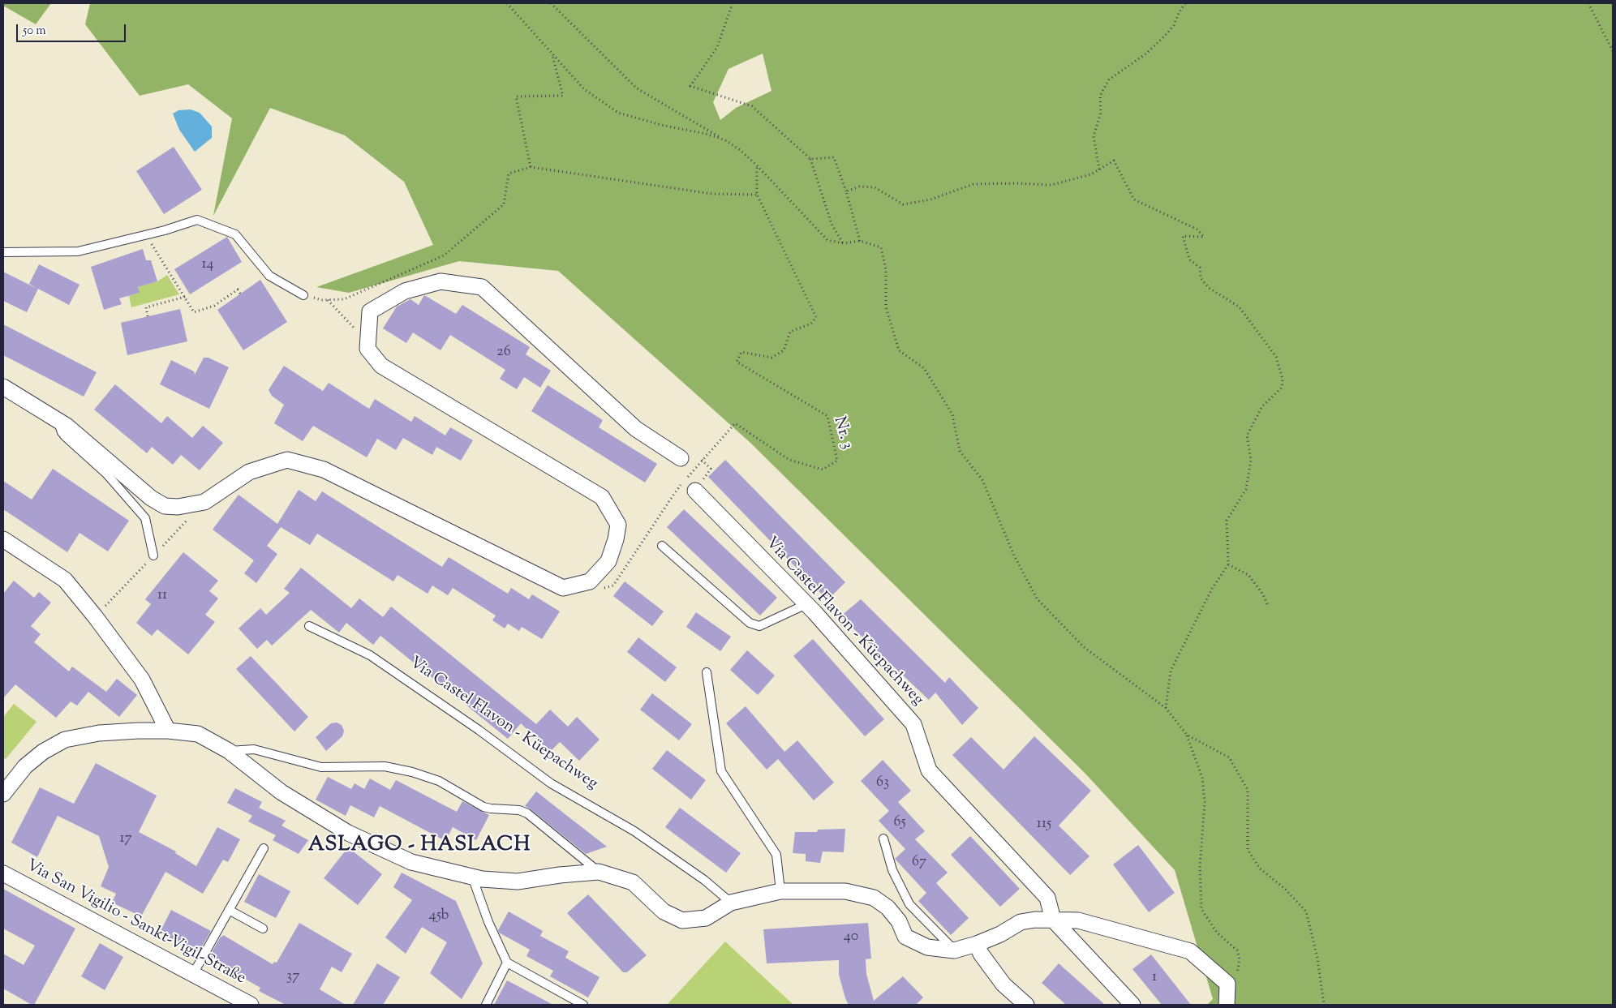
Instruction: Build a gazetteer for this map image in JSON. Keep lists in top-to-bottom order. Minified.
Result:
{"streets":{"street":["Via Castel Flavon - Küepachweg","Via San Vigilio - Sankt-Vigil-Straße"],"path":["Nr. 3"]},"districts":["ASLAGO - HASLACH"],"house_numbers":["14","26","11","63","65","115","17","67","45b","40","37","1"],"scale_bar":"50 m"}
